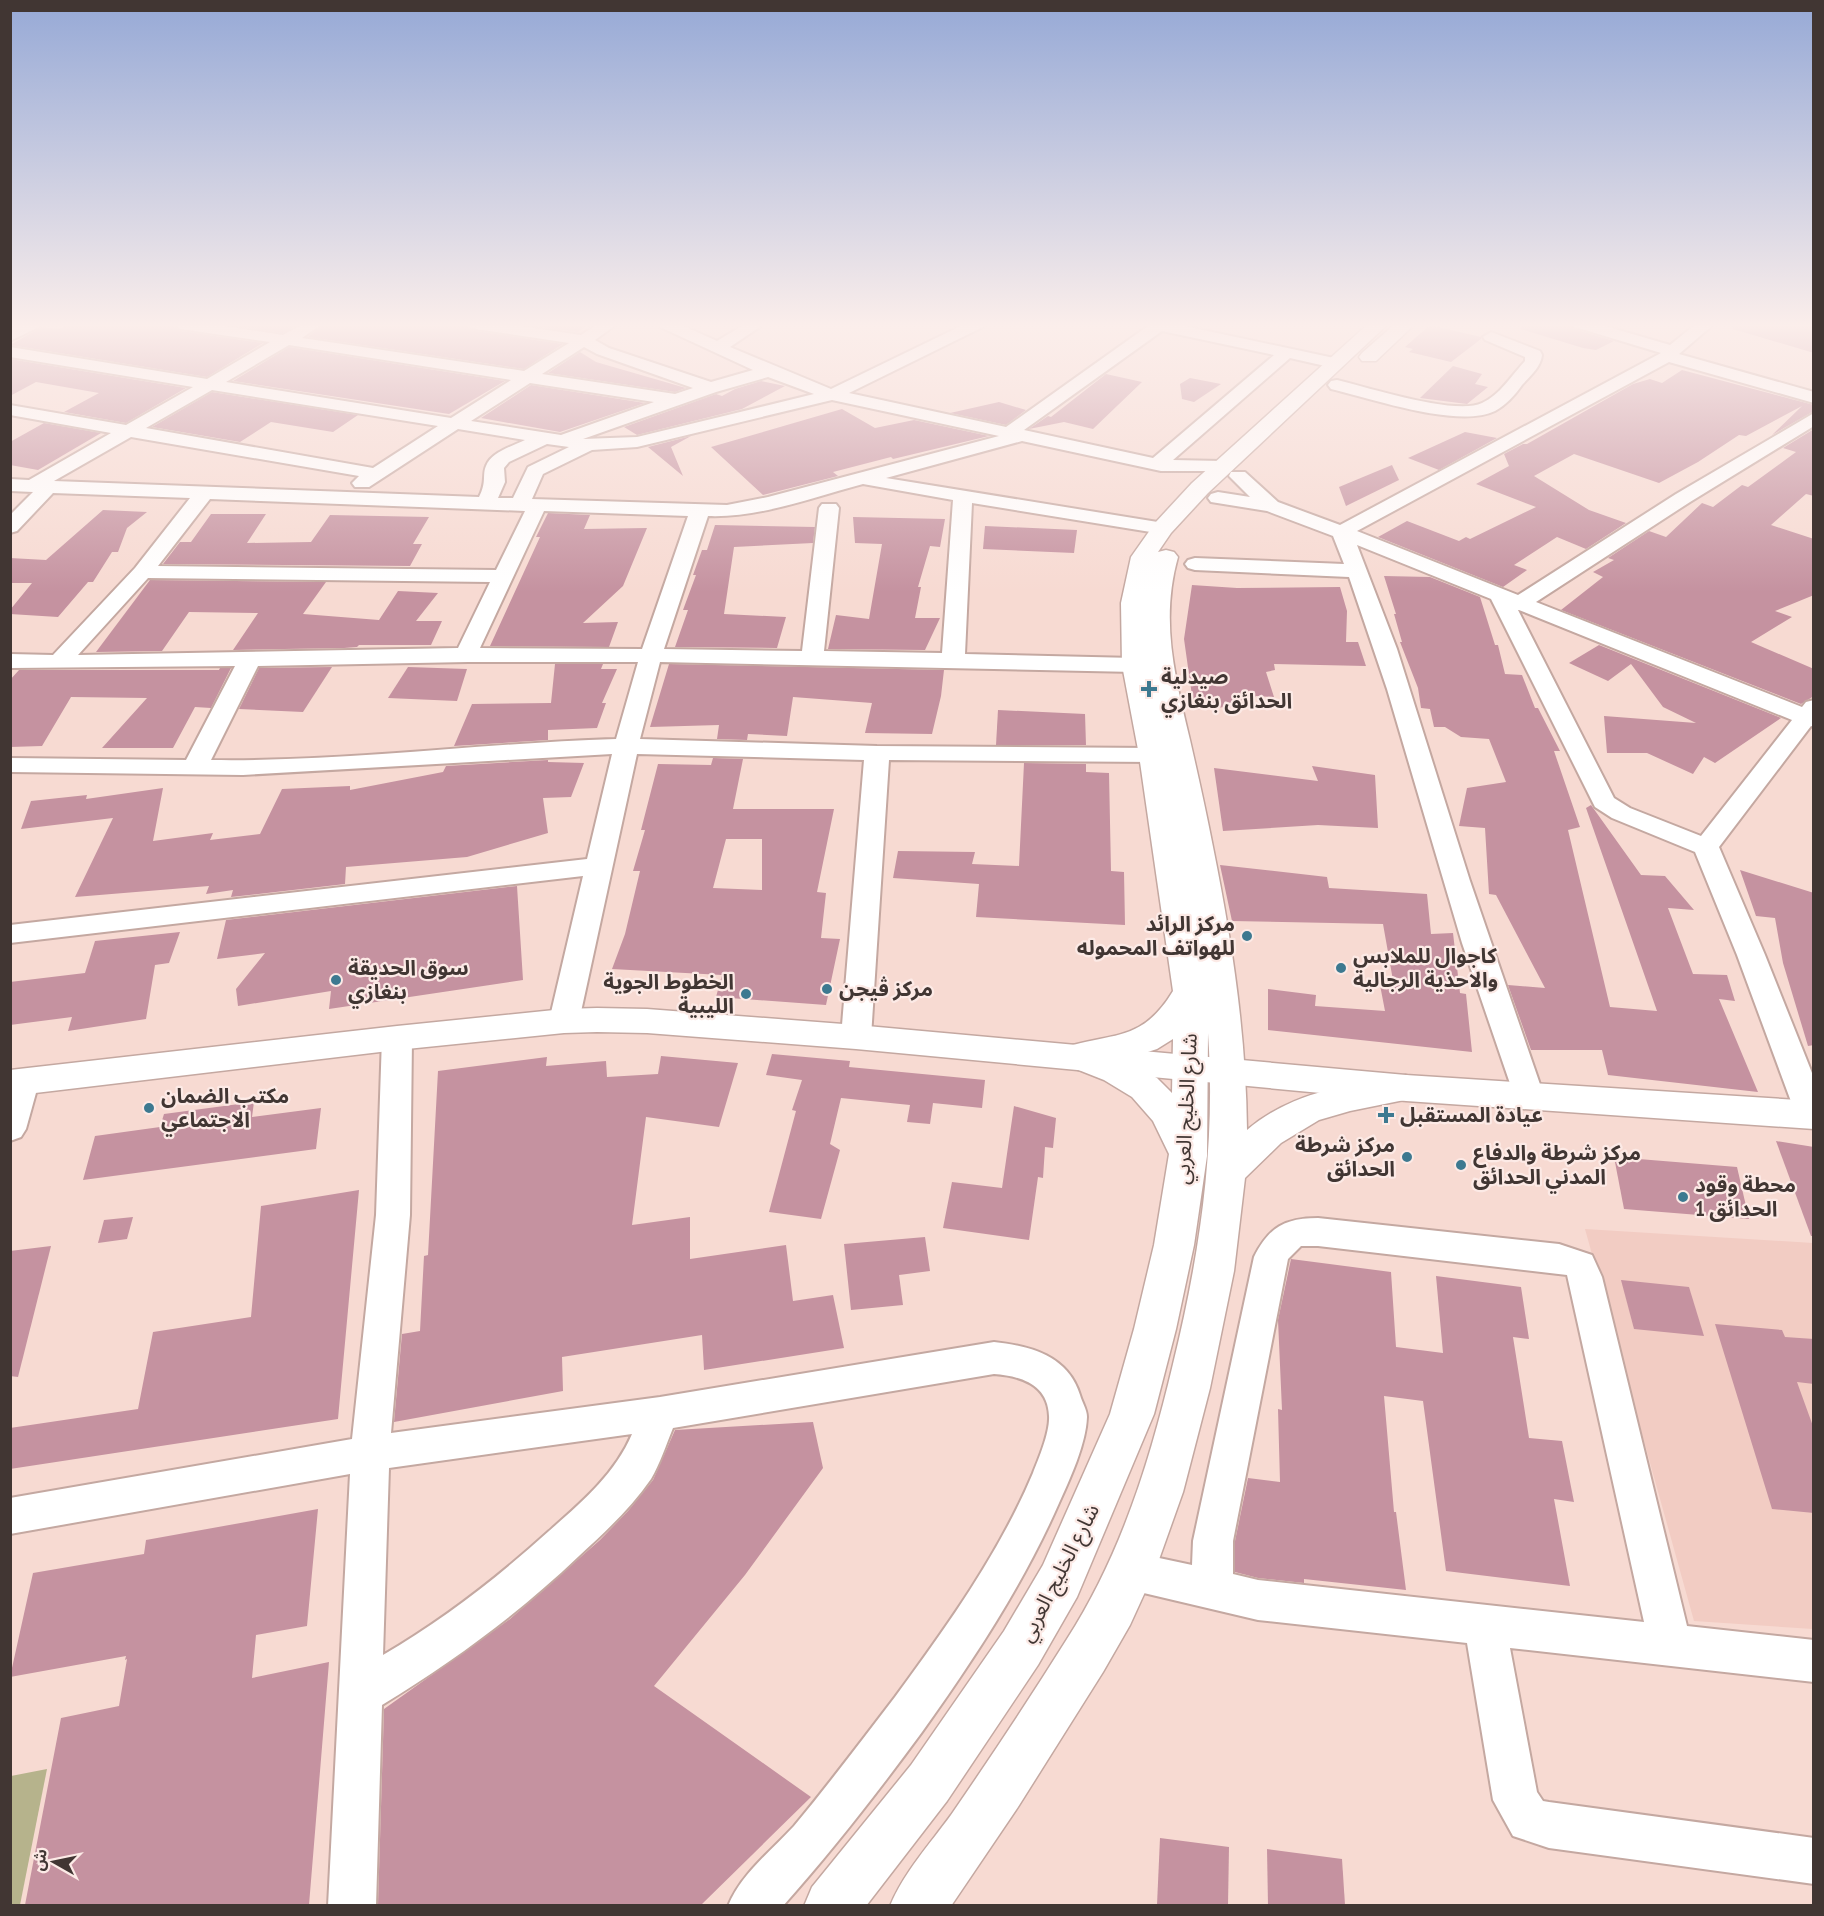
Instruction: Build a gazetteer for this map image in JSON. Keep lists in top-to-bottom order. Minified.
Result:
{"streets":{"main road":["شارع الخليج العربي"]},"places":{"health":["صيدلية الحدائق بنغازي","عيادة المستقبل"],"other":["مركز الرائد للهواتف المحموله","كاجوال للملابس والاحذية الرجالية","سوق الحديقة بنغازي","مركز ڤيجن","الخطوط الجوية الليبية","مكتب الضمان الاجتماعي","مركز شرطة الحدائق","مركز شرطة والدفاع المدني الحدائق","محطة وقود الحدائق 1"]},"north":"left"}
